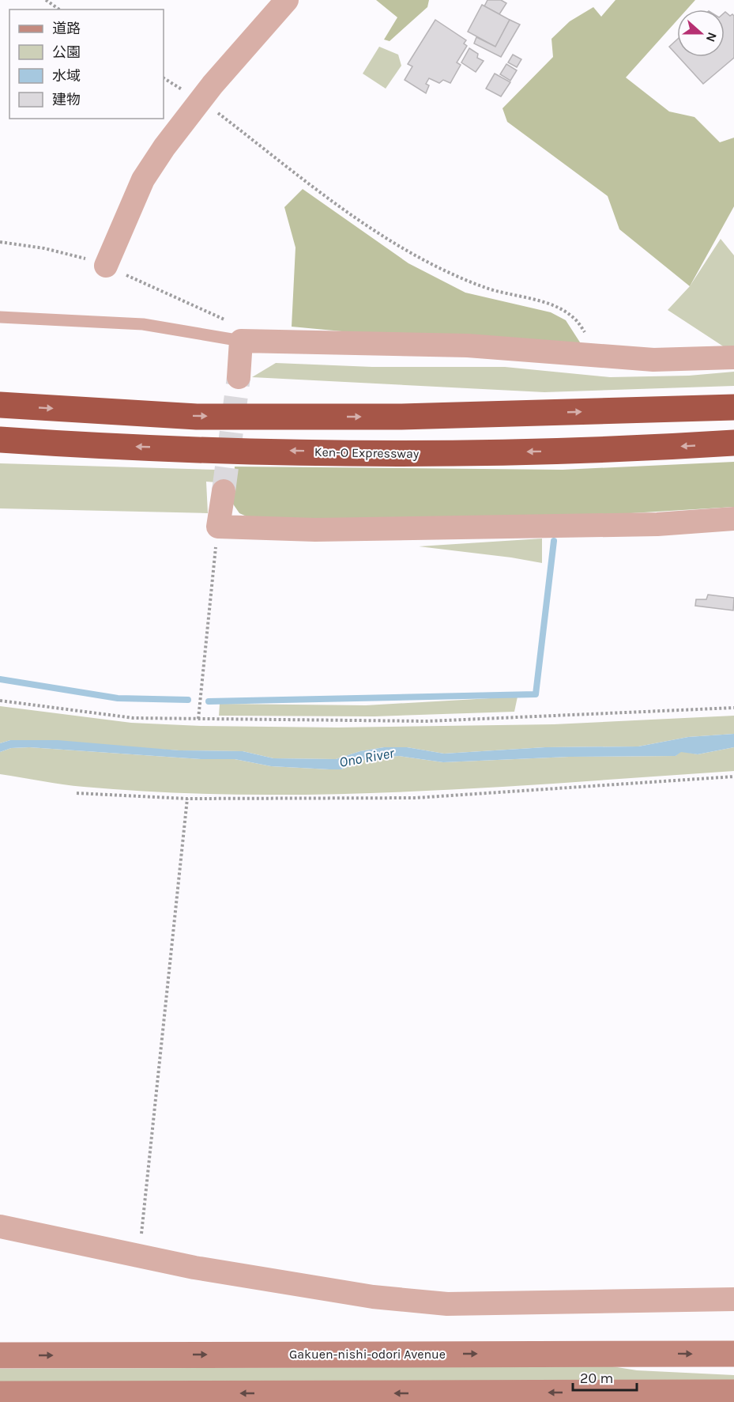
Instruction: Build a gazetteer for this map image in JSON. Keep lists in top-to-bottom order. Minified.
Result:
{"streets":{"highway":["Ken-O Expressway"],"main road":["Gakuen-nishi-odori Avenue"]},"water":["Ono River"],"legend":["道路","公園","水域","建物"],"scale_bar":"20 m","north":"right"}
